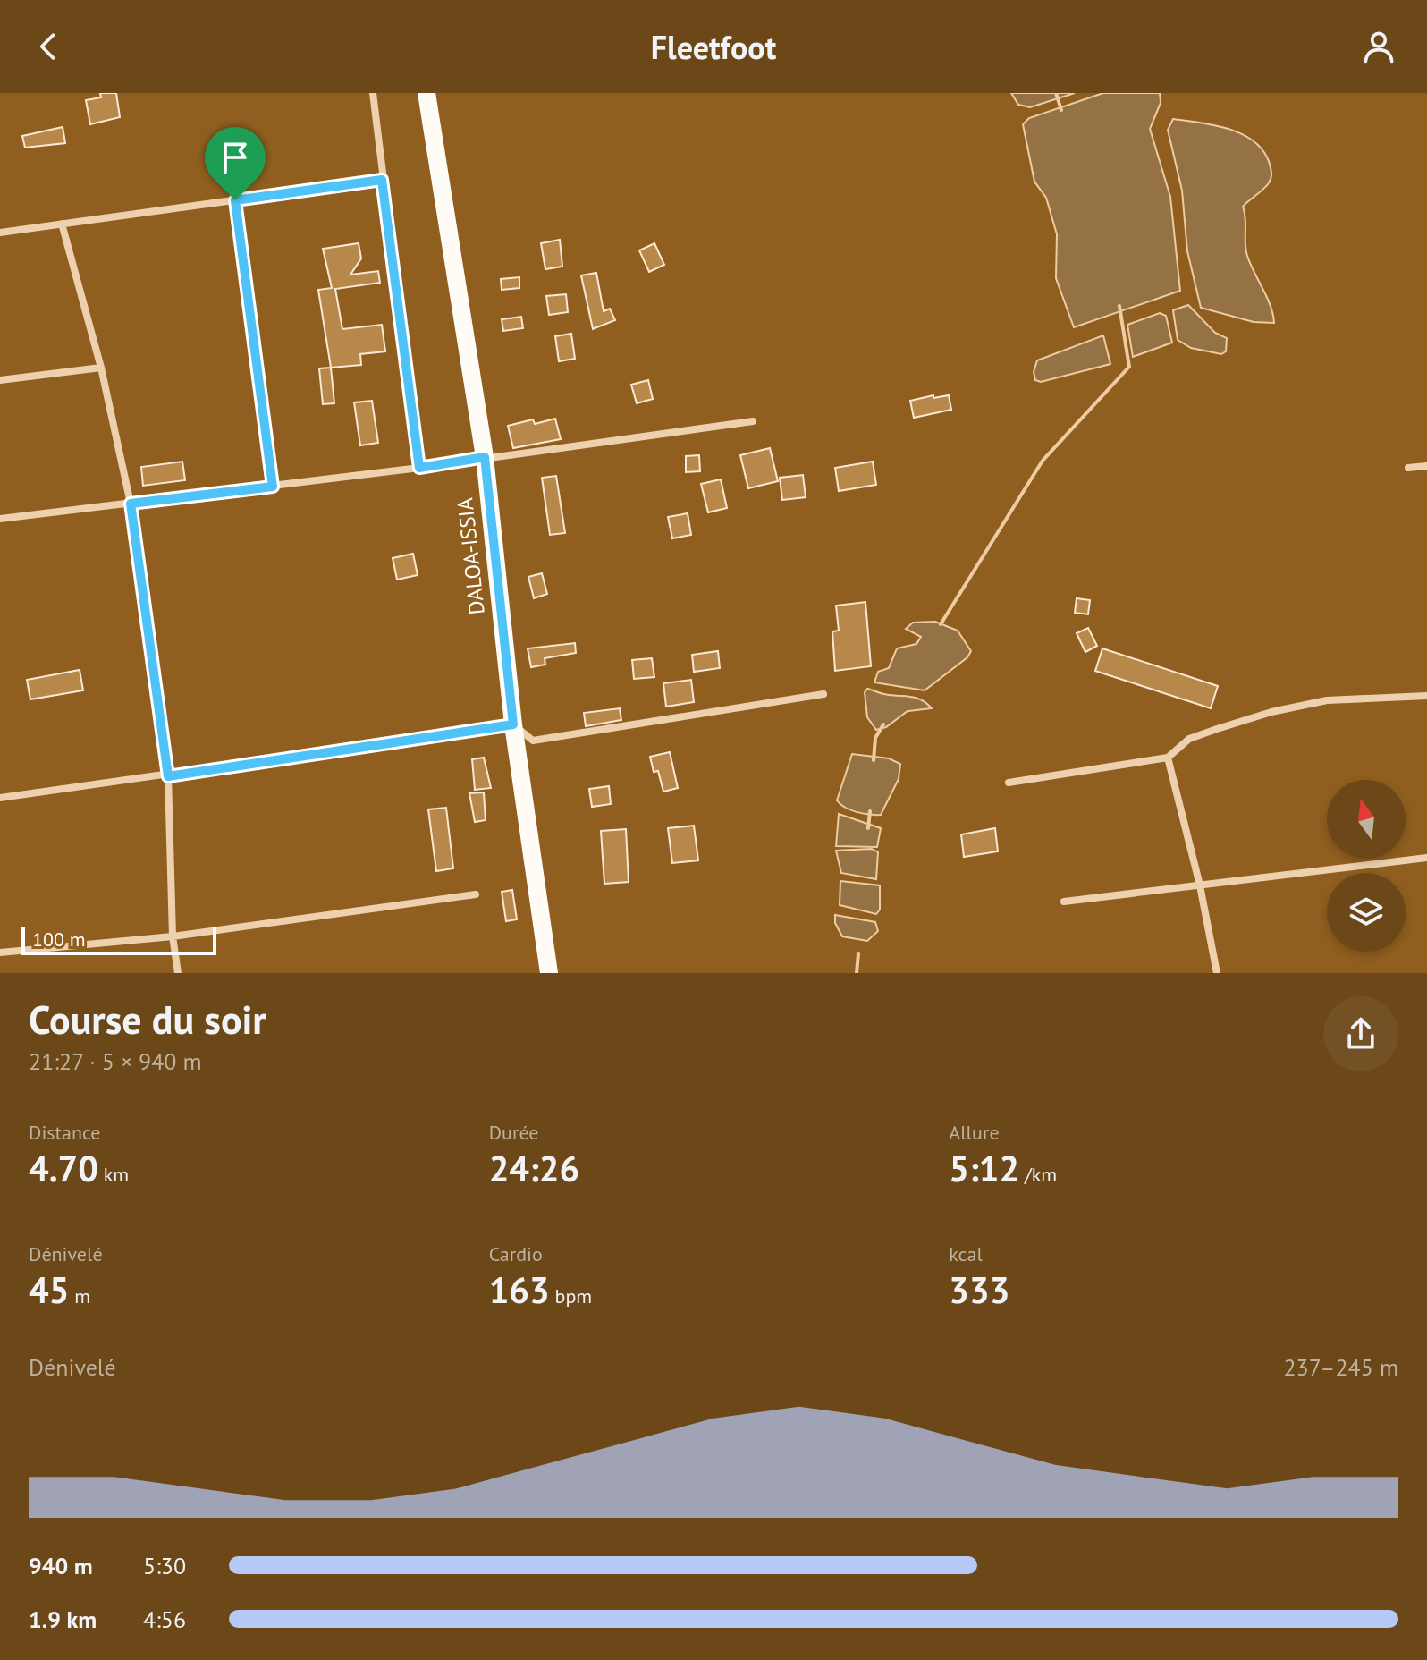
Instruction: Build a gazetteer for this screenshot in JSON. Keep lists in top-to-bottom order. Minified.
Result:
{"streets":{"main road":["DALOA-ISSIA"]},"scale_bar":"100 m","north":"top","page":{"header":"Fleetfoot","scale":"100 m","heading":["Course du soir","21:27 · 5 × 940 m"],"stats":[["Distance","4.70 km"],["Durée","24:26"],["Allure","5:12 /km"],["Dénivelé","45 m"],["Cardio","163 bpm"],["kcal","333"]],"chart":["Dénivelé","237–245 m"],"list":[{"name":"940 m","note":"5:30"},{"name":"1.9 km","note":"4:56"}]}}
